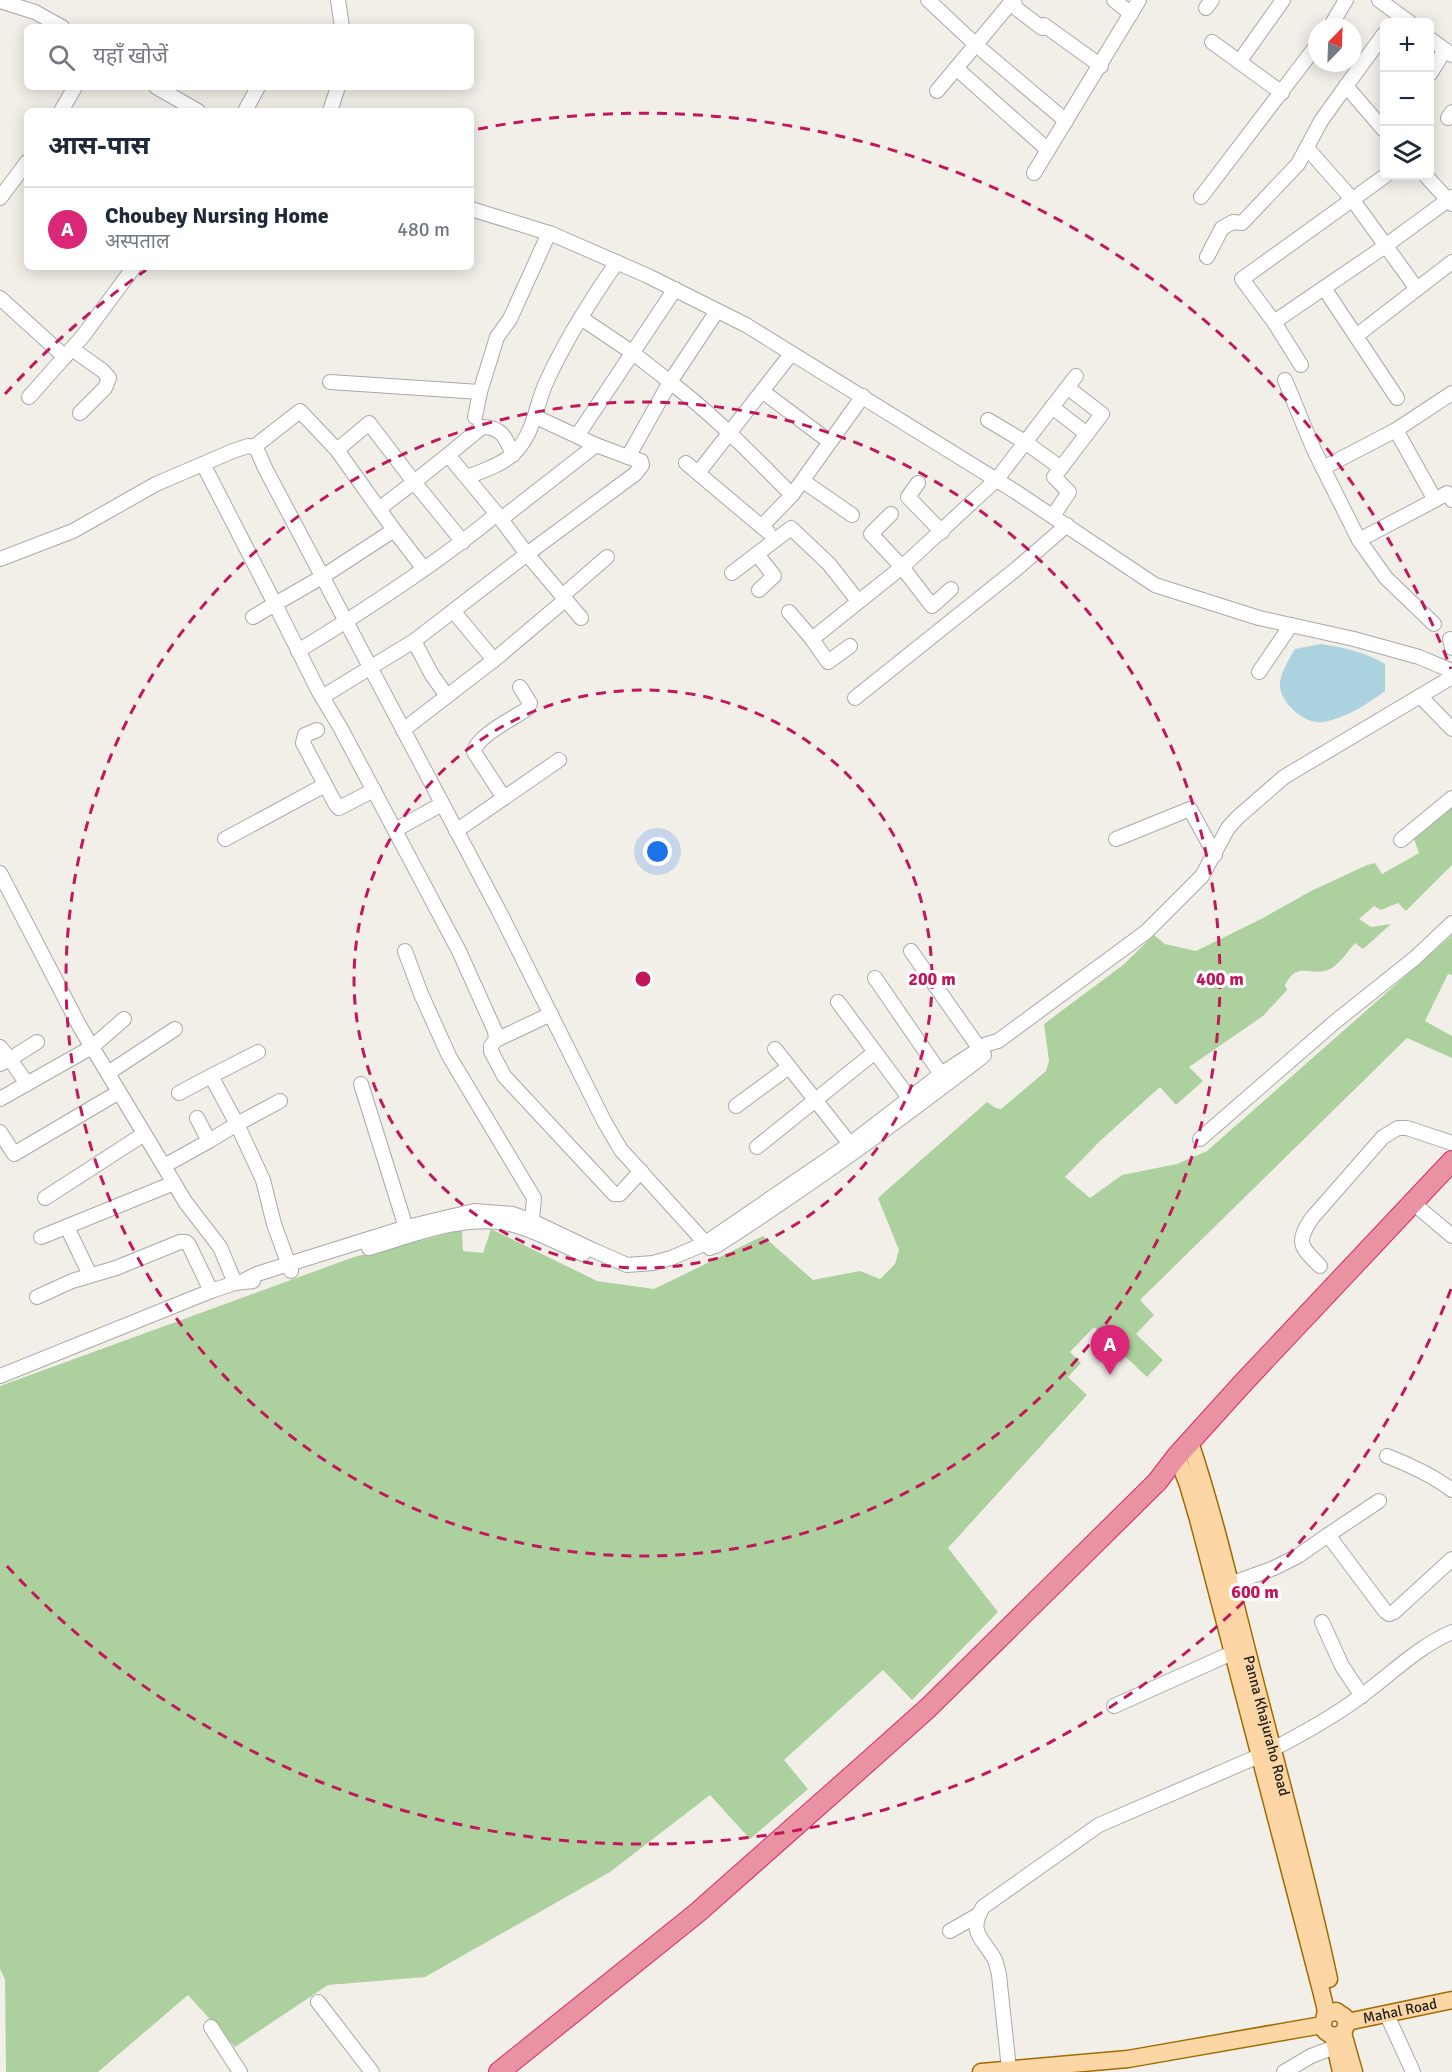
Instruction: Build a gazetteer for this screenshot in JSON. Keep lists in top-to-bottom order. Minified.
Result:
{"streets":{"main road":["Panna Khajuraho Road","Mahal Road"]},"crossings":[["Panna Khajuraho Road","Mahal Road"]],"north":"top right","page":{"map_buttons":["+","−"],"search":"यहाँ खोजें","heading":"आस-पास","list":[{"mark":"A","name":"Choubey Nursing Home","note":"अस्पताल","value":"480 m"}],"pins":"A"},"rings":["200 m","400 m","600 m"]}
